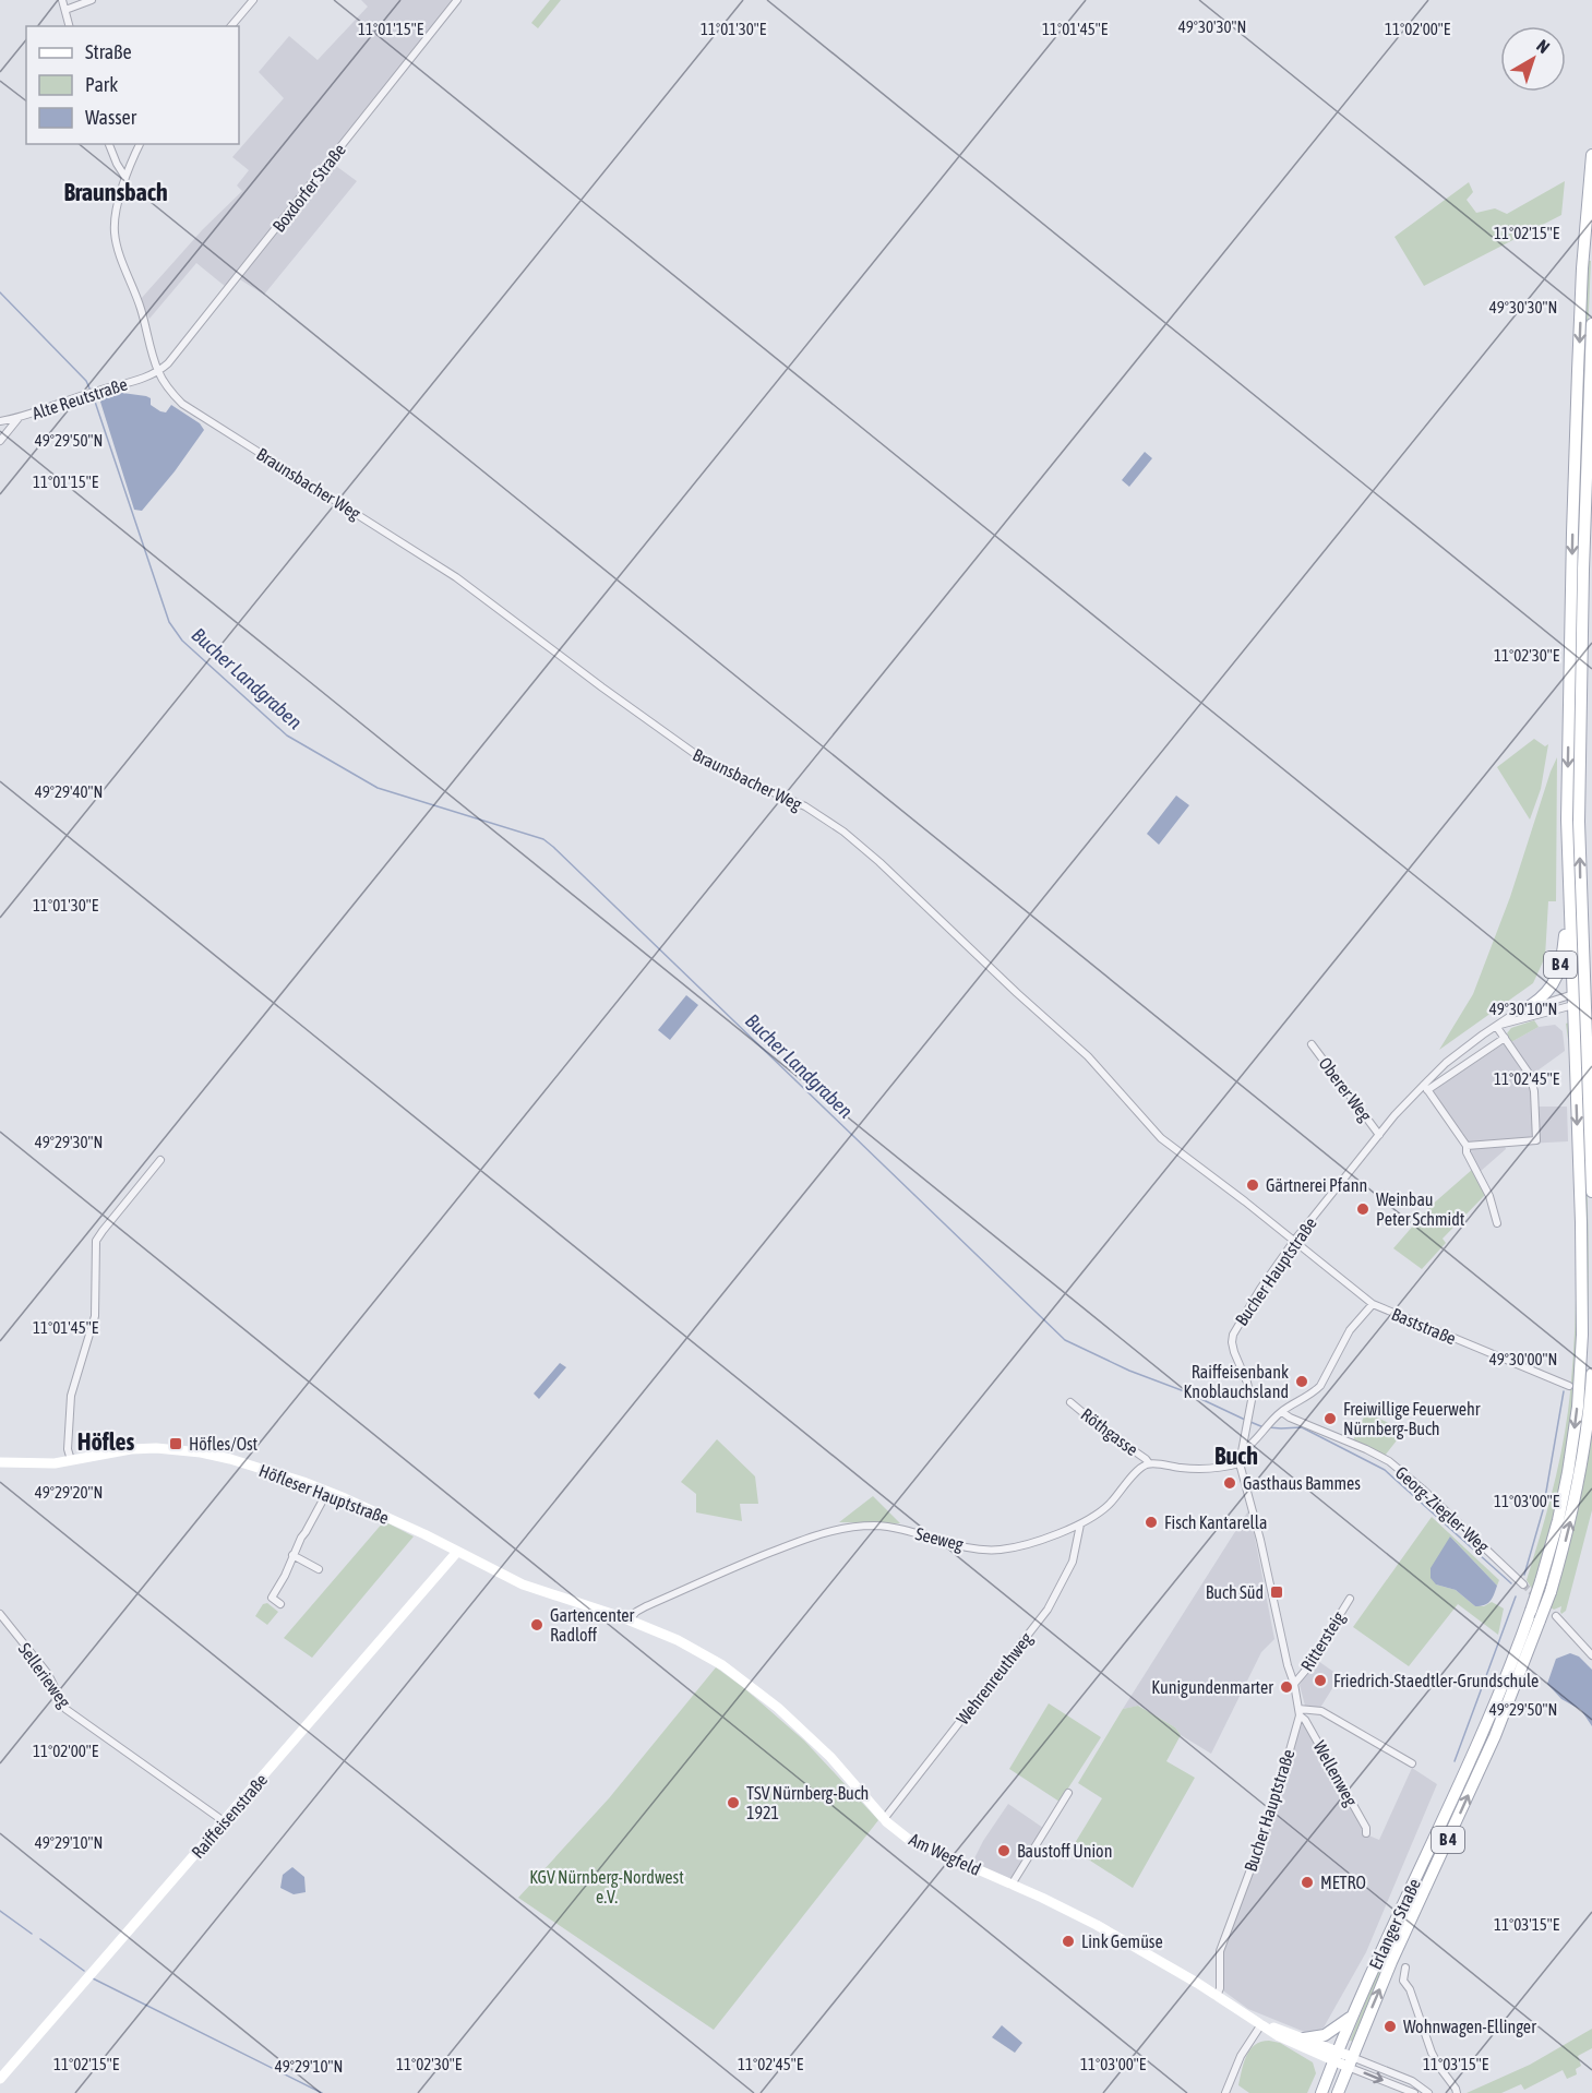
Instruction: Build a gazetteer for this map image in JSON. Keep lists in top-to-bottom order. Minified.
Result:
{"streets":{"main road":["B 4","Erlanger Straße"],"street":["Boxdorfer Straße","Alte Reutstraße","Braunsbacher Weg","Oberer Weg","Bucher Hauptstraße","Baststraße","Röthgasse","Höfleser Hauptstraße","Georg-Ziegler-Weg","Seeweg","Rittersteig","Sellerieweg","Wehrenreuthweg","Wellenweg","Raiffeisenstraße","Am Wegfeld"]},"crossings":[["Boxdorfer Straße","Alte Reutstraße"],["Boxdorfer Straße","Braunsbacher Weg"],["Alte Reutstraße","Braunsbacher Weg"],["Braunsbacher Weg","Bucher Hauptstraße"],["Braunsbacher Weg","Baststraße"],["B 4","Bucher Hauptstraße"],["B 4","Erlanger Straße"],["Oberer Weg","Bucher Hauptstraße"],["Bucher Hauptstraße","Baststraße"],["Bucher Hauptstraße","Rittersteig"],["Bucher Hauptstraße","Wellenweg"],["Bucher Hauptstraße","Am Wegfeld"],["Bucher Hauptstraße","Erlanger Straße"],["Röthgasse","Seeweg"],["Höfleser Hauptstraße","Seeweg"],["Höfleser Hauptstraße","Raiffeisenstraße"],["Höfleser Hauptstraße","Am Wegfeld"],["Seeweg","Wehrenreuthweg"],["Seeweg","Am Wegfeld"],["Sellerieweg","Raiffeisenstraße"],["Wehrenreuthweg","Am Wegfeld"],["Am Wegfeld","Erlanger Straße"]],"districts":["Braunsbach","Höfles","Buch"],"water":["Bucher Landgraben"],"parks":["KGV Nürnberg-Nordwest e.V."],"places":{"other":["Gärtnerei Pfann","Weinbau Peter Schmidt","Raiffeisenbank Knoblauchsland","Freiwillige Feuerwehr Nürnberg-Buch","Gasthaus Bammes","Fisch Kantarella","Gartencenter Radloff","Friedrich-Staedtler-Grundschule","Kunigundenmarter","TSV Nürnberg-Buch 1921","Baustoff Union","METRO","Link Gemüse","Wohnwagen-Ellinger"],"transit":["Höfles/Ost","Buch Süd"]},"legend":["Straße","Park","Wasser"],"north":"top right","coordinates":["49°30'30\"N","11°01'15\"E","11°01'30\"E","11°02'00\"E","11°01'45\"E","11°02'15\"E","49°29'50\"N","11°02'30\"E","49°29'40\"N","49°30'10\"N","11°02'45\"E","49°29'30\"N","49°30'00\"N","49°29'20\"N","11°03'00\"E","49°29'10\"N","11°03'15\"E"]}
